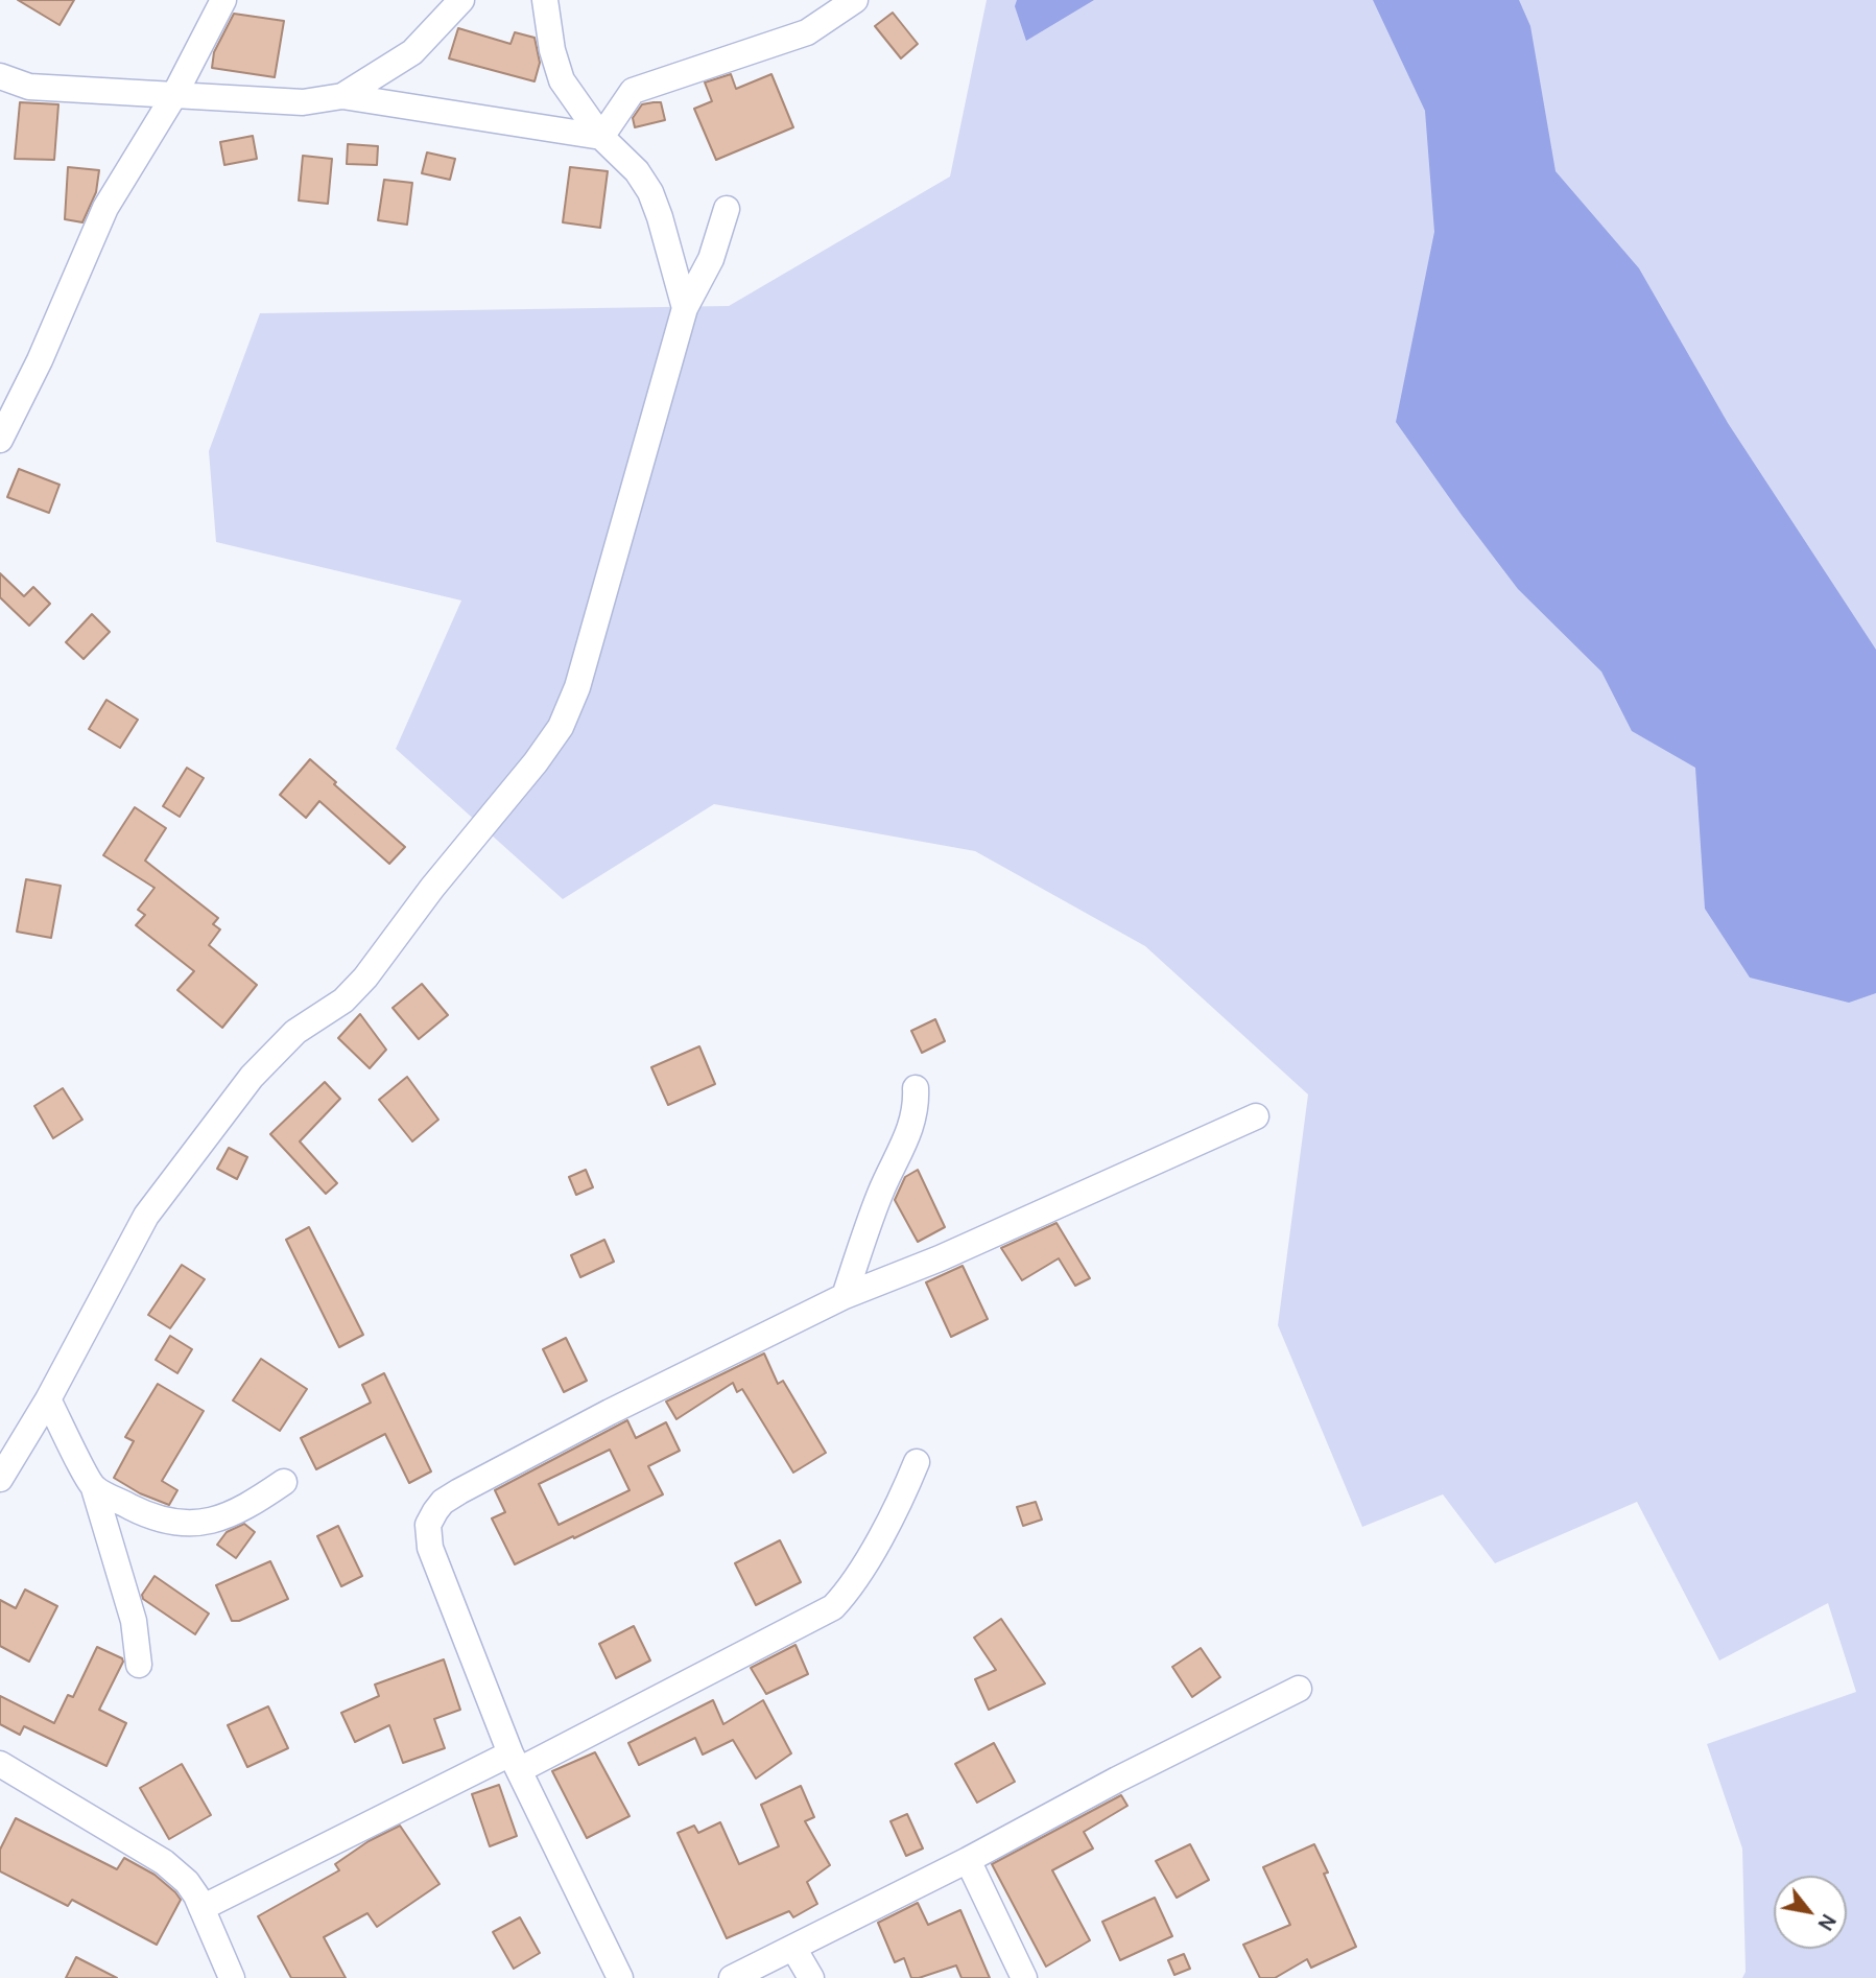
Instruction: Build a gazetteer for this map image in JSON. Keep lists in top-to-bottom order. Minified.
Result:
{"north":"bottom right"}
